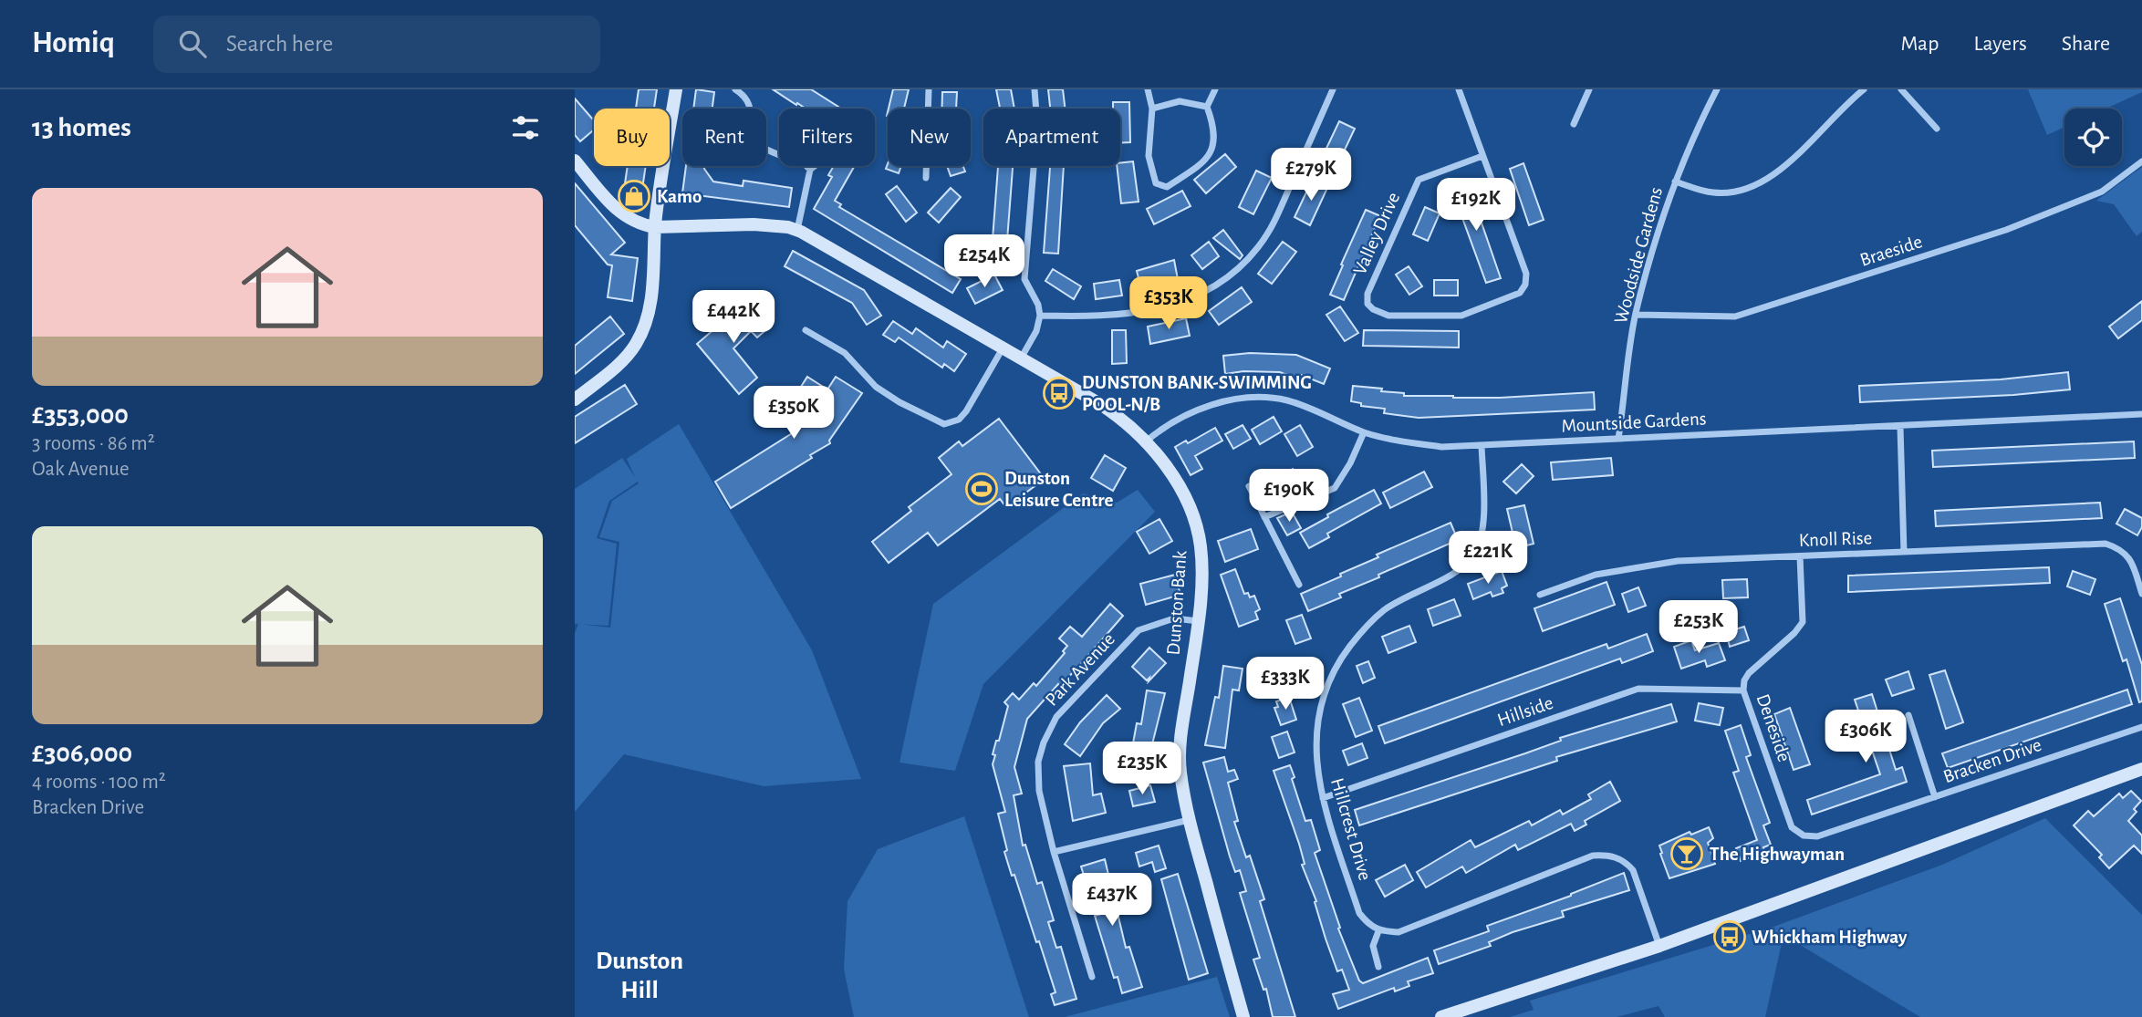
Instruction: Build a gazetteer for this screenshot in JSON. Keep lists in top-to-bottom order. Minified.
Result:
{"streets":{"street":["Valley Drive","Braeside","Woodside Gardens","Mountside Gardens","Knoll Rise","Dunston Bank","Park Avenue","Hillside","Deneside","Bracken Drive","Hillcrest Drive"]},"crossings":[["Braeside","Woodside Gardens"],["Woodside Gardens","Mountside Gardens"],["Mountside Gardens","Dunston Bank"],["Mountside Gardens","Hillcrest Drive"],["Knoll Rise","Deneside"],["Dunston Bank","Park Avenue"],["Hillside","Deneside"],["Hillside","Hillcrest Drive"],["Deneside","Bracken Drive"]],"districts":["Dunston Hill"],"places":{"shop":["Kamo"],"bus stop":["DUNSTON BANK-SWIMMING POOL-N/B","Whickham Highway"],"sports":["Dunston Leisure Centre"],"bar":["The Highwayman"]},"page":{"header":"Homiq","search":"Search here","nav":["Map","Layers","Share"],"heading":"13 homes","chip":["Buy","Rent","Filters","New","Apartment"],"price":["£279K","£192K","£254K","£353K","£442K","£350K","£190K","£221K","£253K","£333K","£306K","£235K","£437K"],"list":[{"name":"£353,000","note":"3 rooms · 86 m² · Oak Avenue"},{"name":"£306,000","note":"4 rooms · 100 m² · Bracken Drive"}]}}
